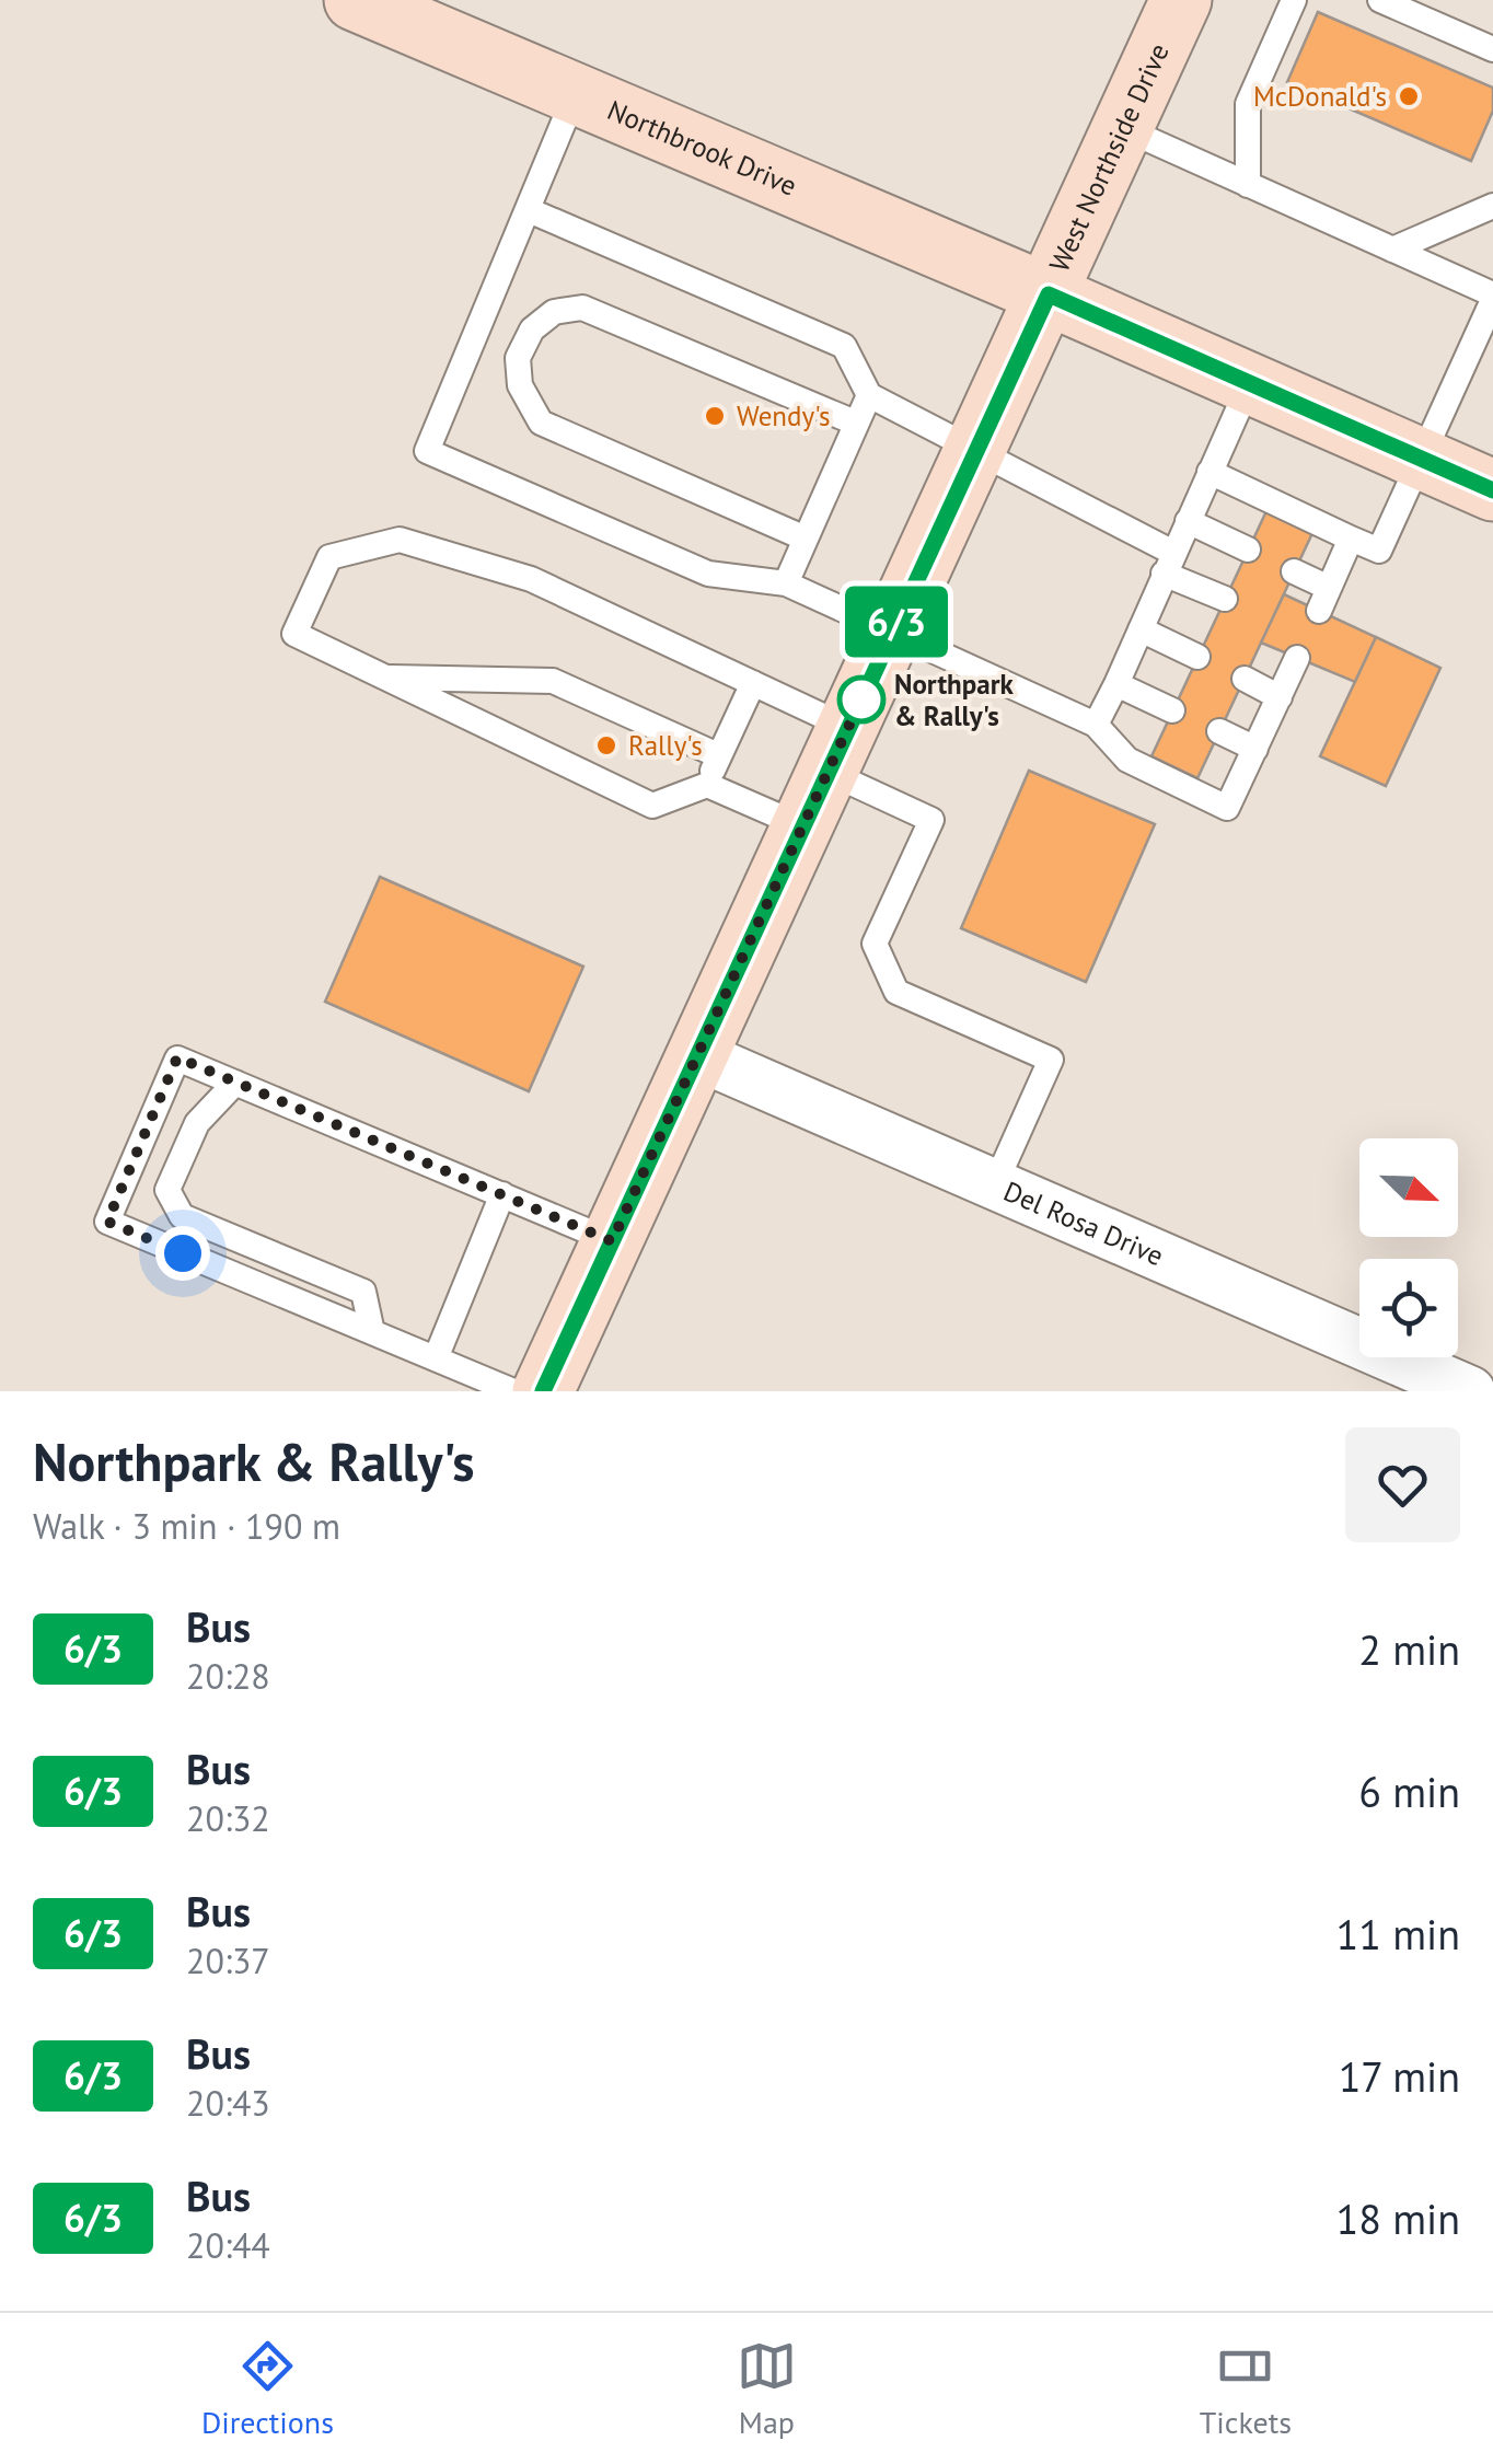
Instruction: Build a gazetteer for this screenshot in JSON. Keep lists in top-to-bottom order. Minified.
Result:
{"streets":{"main road":["Northbrook Drive","West Northside Drive"],"street":["Del Rosa Drive"]},"crossings":[["Northbrook Drive","West Northside Drive"],["West Northside Drive","Del Rosa Drive"]],"places":["McDonald's","Wendy's","Northpark & Rally's","Rally's"],"lines":["bus line 6/3"],"north":"bottom right","page":{"on_map":"6/3","heading":["Northpark & Rally's","Walk · 3 min · 190 m"],"list":[{"mark":"6/3","name":"Bus","note":"20:28","value":"2 min"},{"mark":"6/3","name":"Bus","note":"20:32","value":"6 min"},{"mark":"6/3","name":"Bus","note":"20:37","value":"11 min"},{"mark":"6/3","name":"Bus","note":"20:43","value":"17 min"},{"mark":"6/3","name":"Bus","note":"20:44","value":"18 min"}],"tabs":["Directions","Map","Tickets"]}}
